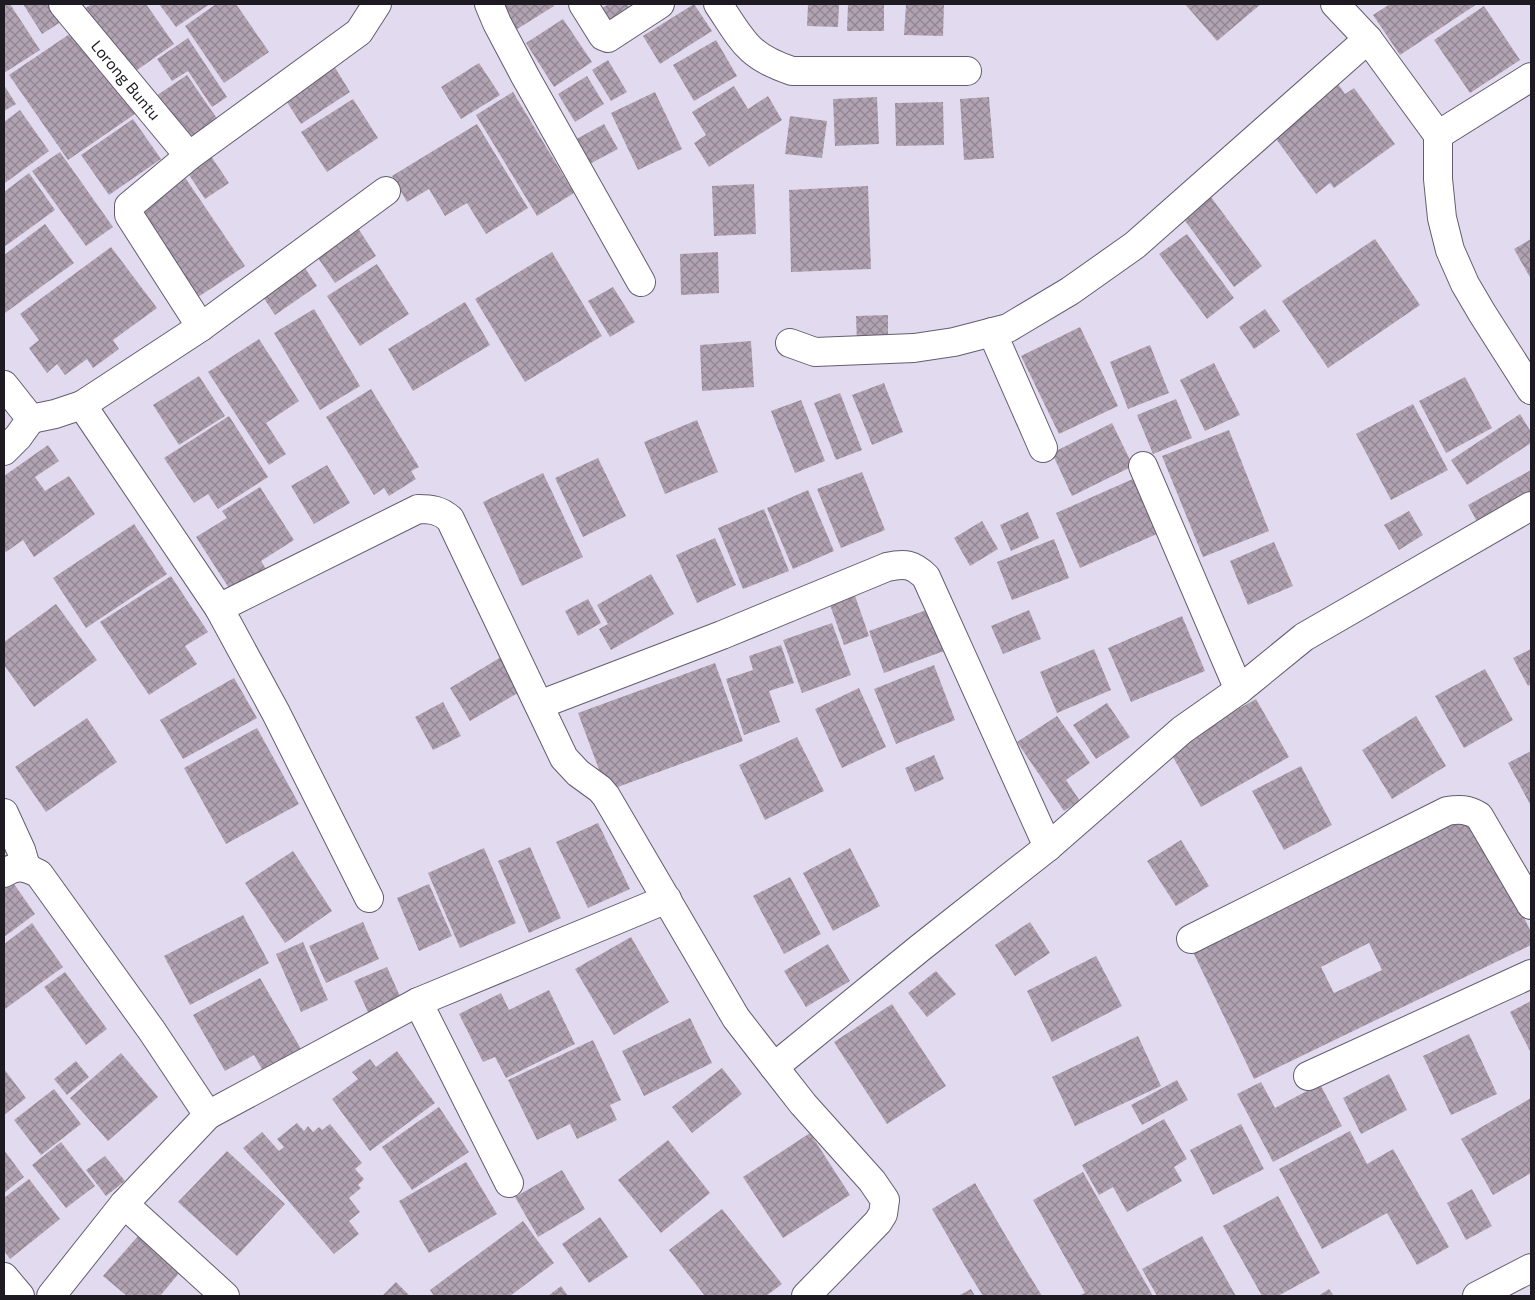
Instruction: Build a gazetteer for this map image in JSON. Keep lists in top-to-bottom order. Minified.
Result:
{"streets":{"street":["Lorong Buntu"]}}
